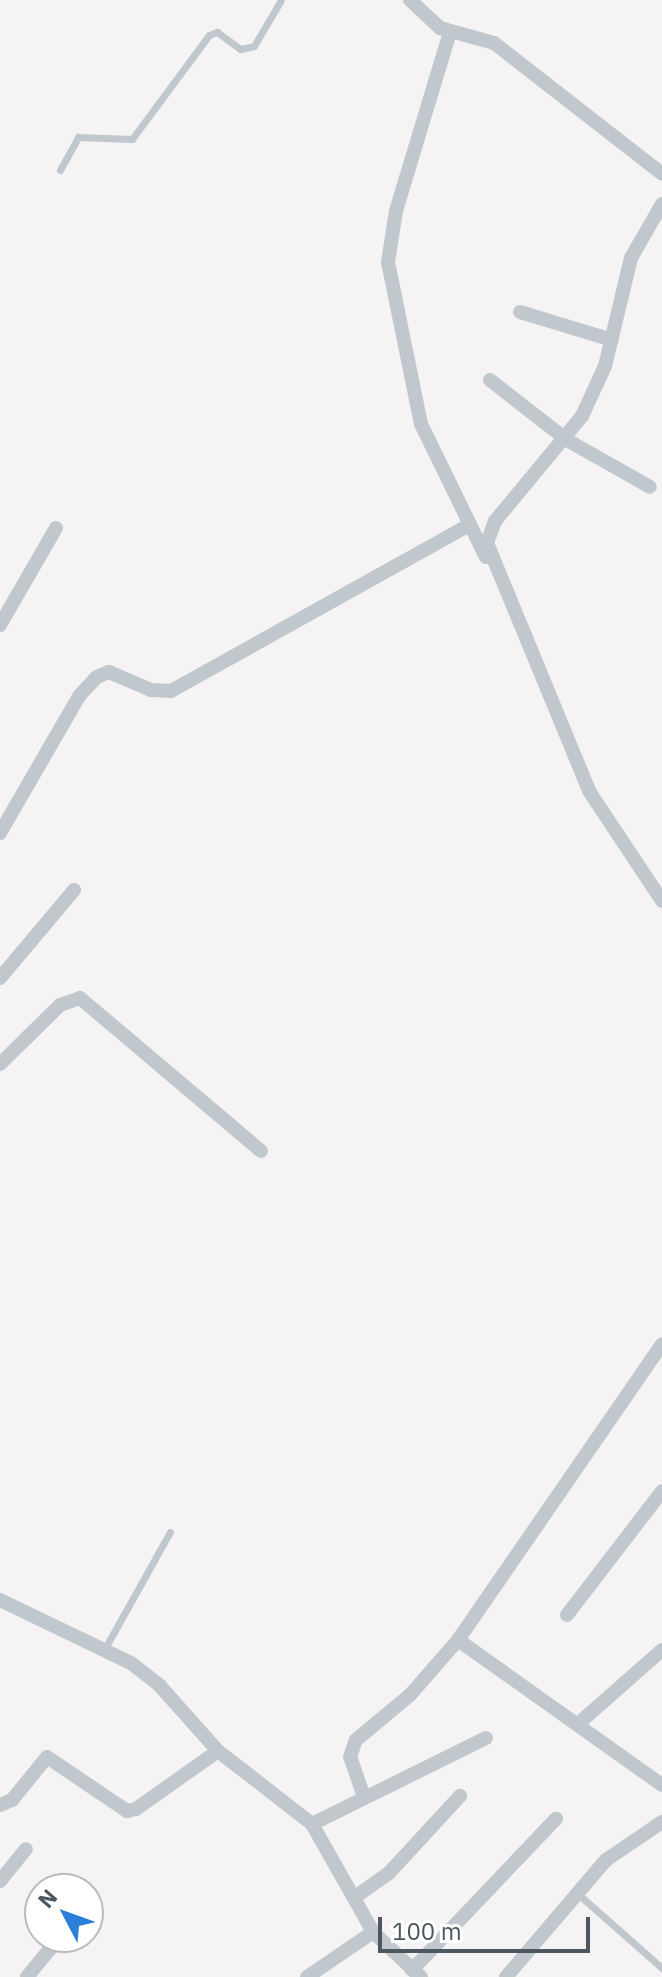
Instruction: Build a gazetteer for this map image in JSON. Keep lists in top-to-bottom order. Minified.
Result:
{"scale_bar":"100 m","north":"top left"}
